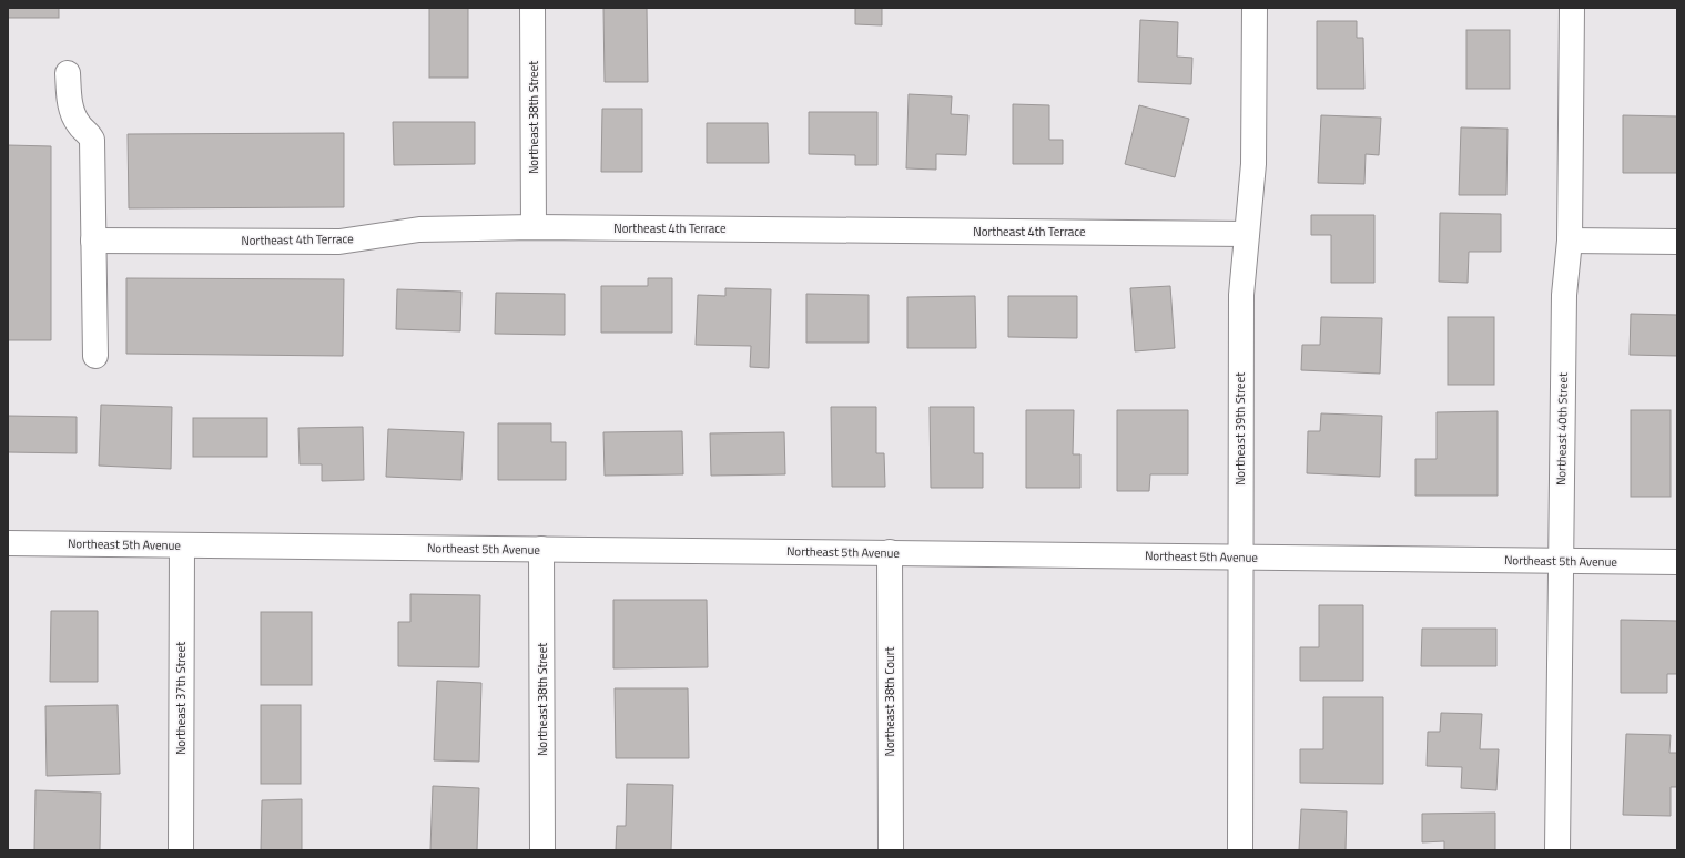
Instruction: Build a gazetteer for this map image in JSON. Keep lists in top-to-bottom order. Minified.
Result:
{"streets":{"street":["Northeast 38th Street","Northeast 4th Terrace","Northeast 39th Street","Northeast 40th Street","Northeast 5th Avenue","Northeast 37th Street","Northeast 38th Court"]},"crossings":[["Northeast 38th Street","Northeast 4th Terrace"],["Northeast 38th Street","Northeast 5th Avenue"],["Northeast 4th Terrace","Northeast 39th Street"],["Northeast 39th Street","Northeast 5th Avenue"],["Northeast 40th Street","Northeast 5th Avenue"],["Northeast 5th Avenue","Northeast 37th Street"],["Northeast 5th Avenue","Northeast 38th Court"]]}
